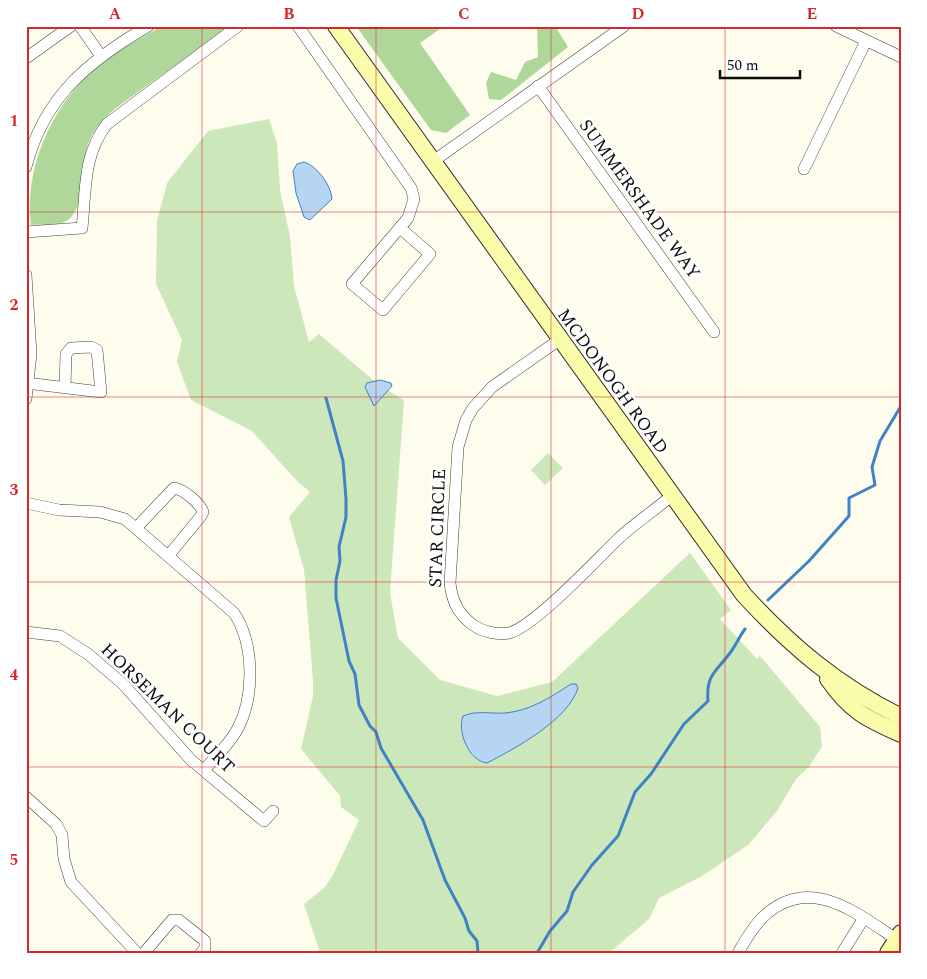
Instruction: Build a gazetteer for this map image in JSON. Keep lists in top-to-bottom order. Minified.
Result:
{"streets":{"main road":["MCDONOGH ROAD"],"street":["SUMMERSHADE WAY","STAR CIRCLE","HORSEMAN COURT"]},"crossings":[["MCDONOGH ROAD","STAR CIRCLE"]],"scale_bar":"50 m","grid":{"columns":["A","B","C","D","E"],"rows":["1","2","3","4","5"]}}
